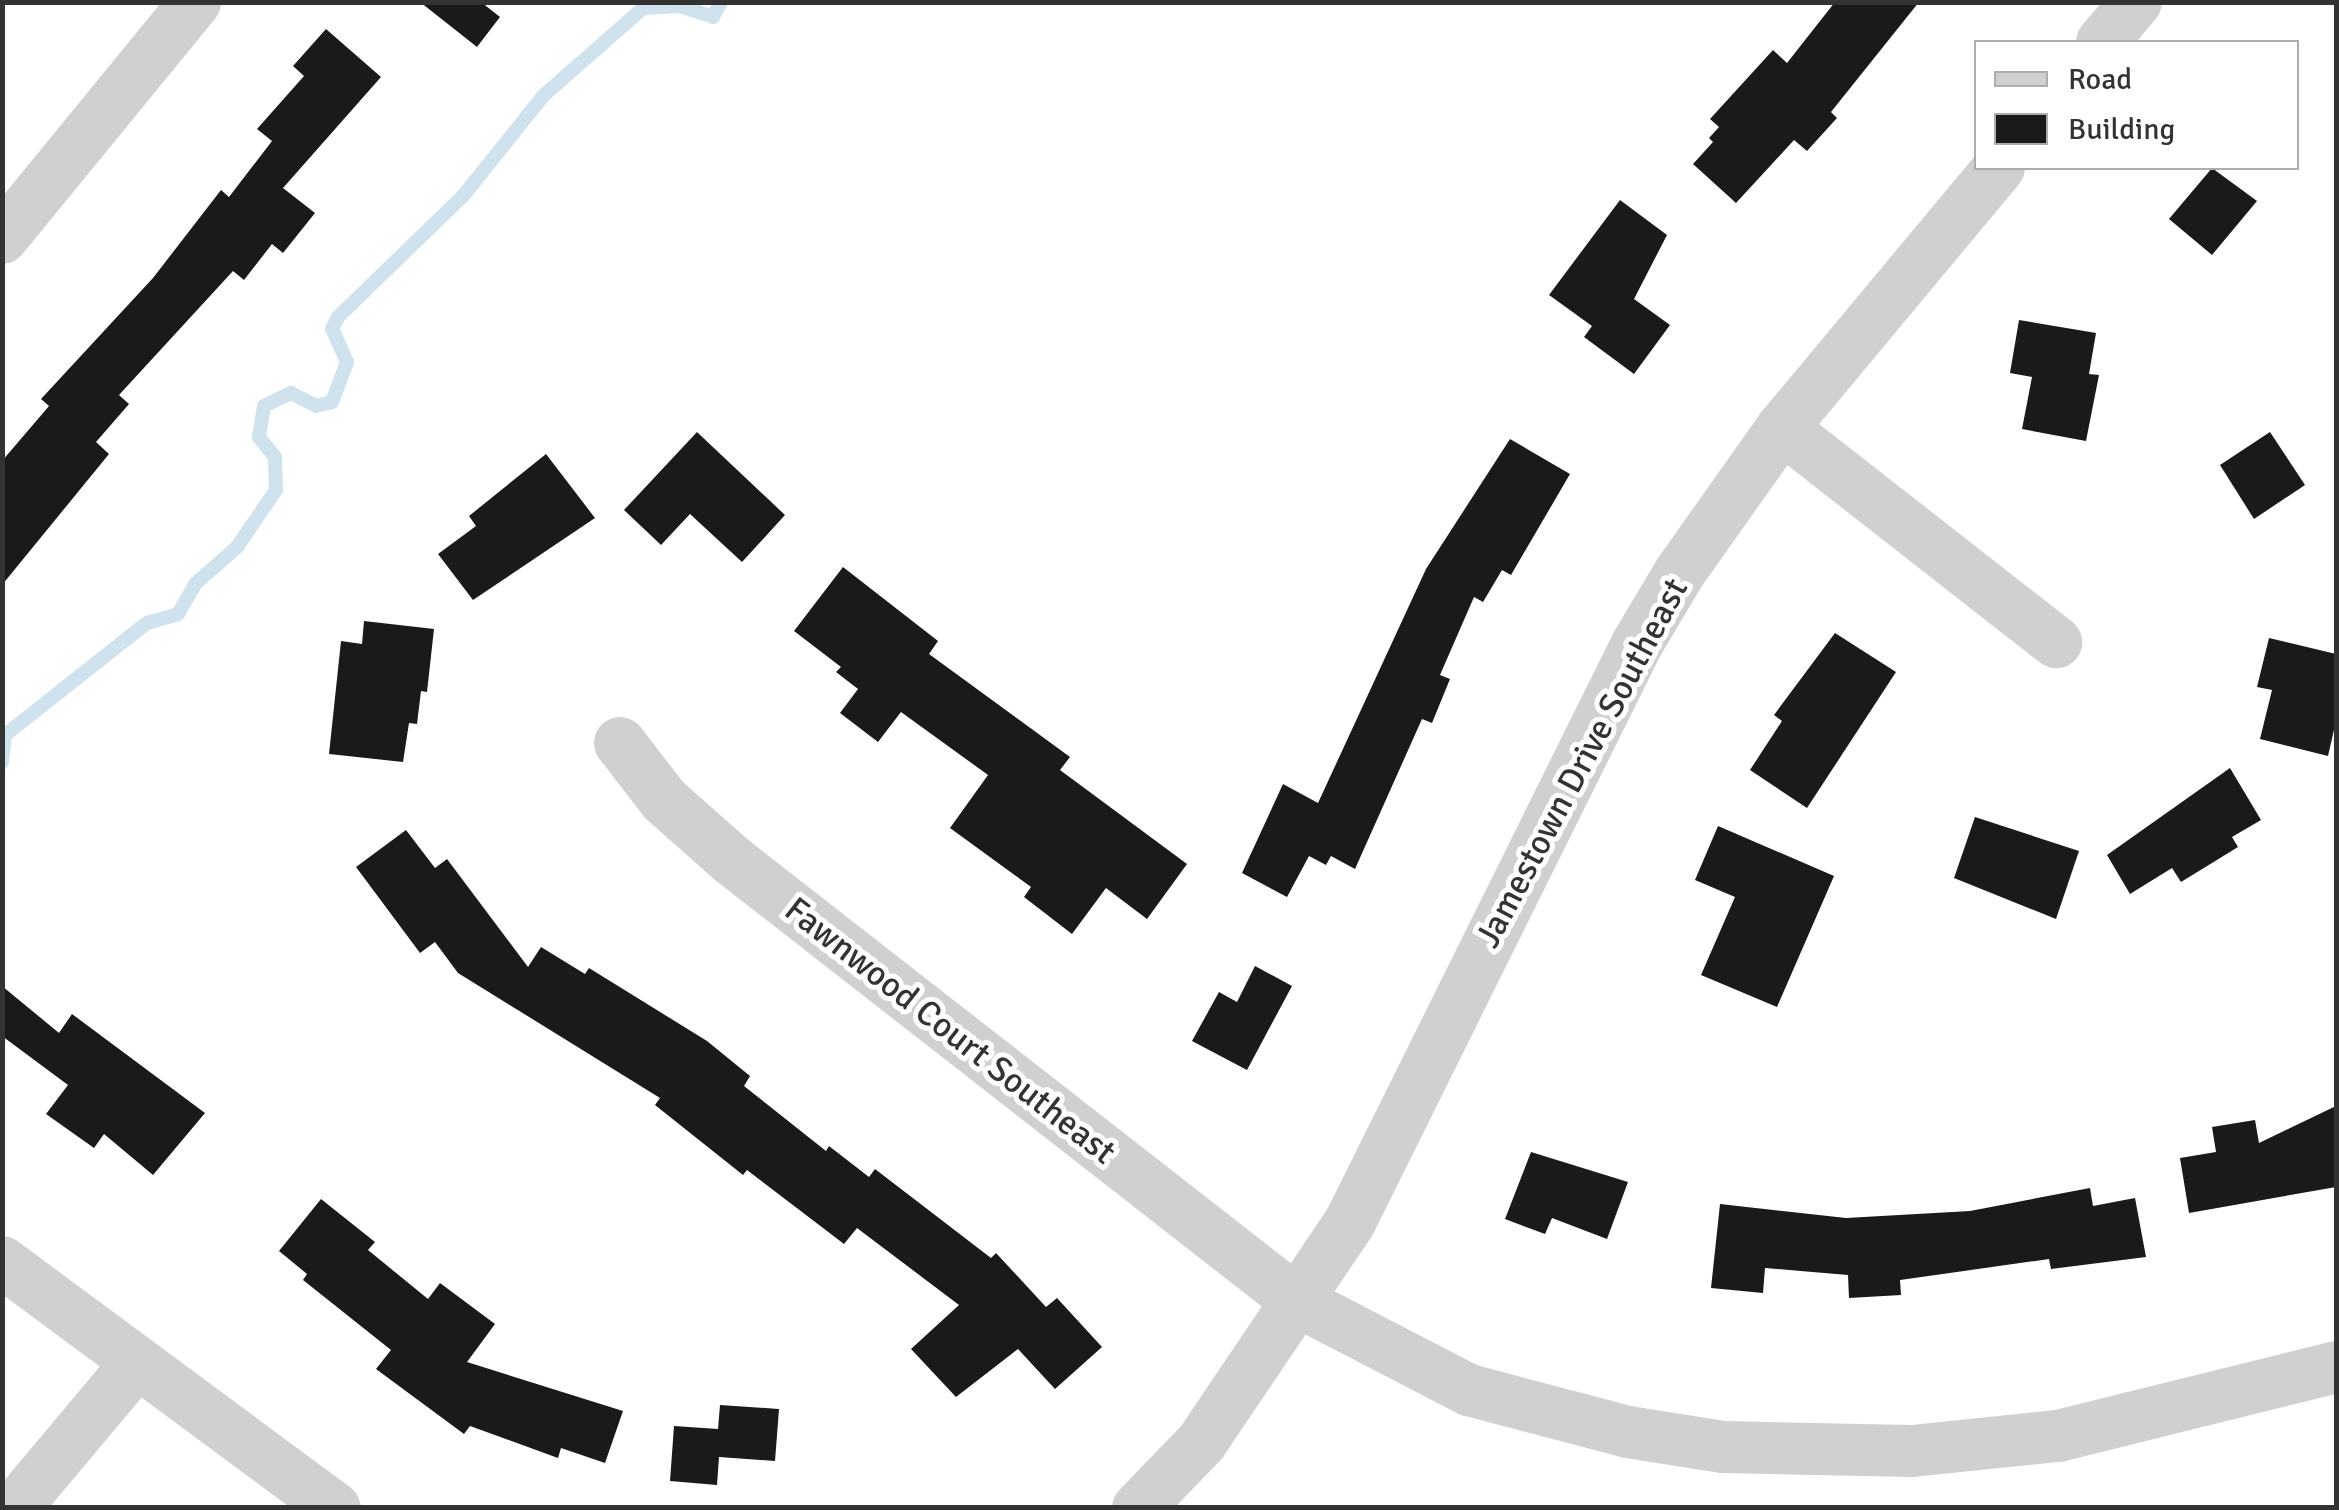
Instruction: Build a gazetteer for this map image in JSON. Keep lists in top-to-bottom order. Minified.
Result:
{"streets":{"street":["Jamestown Drive Southeast","Fawnwood Court Southeast"]},"crossings":[["Jamestown Drive Southeast","Fawnwood Court Southeast"]],"legend":["Road","Building"]}
